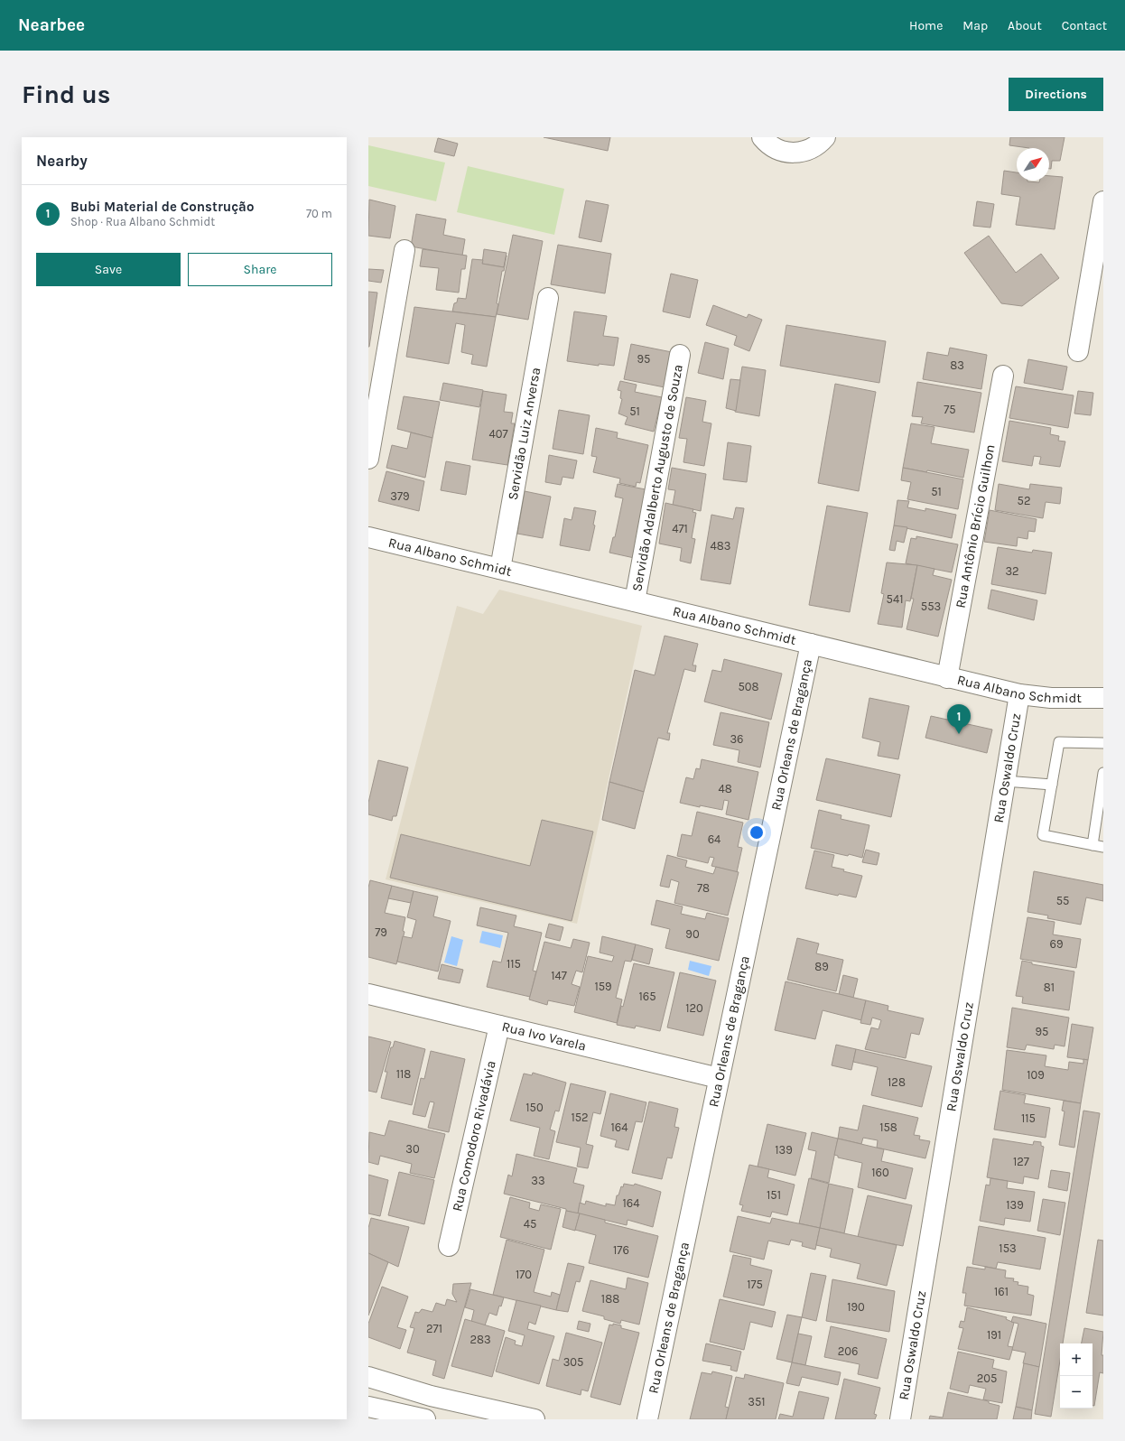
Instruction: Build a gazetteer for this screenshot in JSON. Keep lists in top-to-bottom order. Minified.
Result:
{"streets":{"street":["Servidão Luiz Anversa","Servidão Adalberto Augusto de Souza","Rua Antônio Brício Guilhon","Rua Albano Schmidt","Rua Orleans de Bragança","Rua Oswaldo Cruz","Rua Ivo Varela","Rua Comodoro Rivadávia"]},"crossings":[["Servidão Luiz Anversa","Rua Albano Schmidt"],["Servidão Adalberto Augusto de Souza","Rua Albano Schmidt"],["Rua Antônio Brício Guilhon","Rua Albano Schmidt"],["Rua Albano Schmidt","Rua Orleans de Bragança"],["Rua Albano Schmidt","Rua Oswaldo Cruz"],["Rua Orleans de Bragança","Rua Ivo Varela"],["Rua Ivo Varela","Rua Comodoro Rivadávia"]],"house_numbers":["95","83","75","51","407","51","379","52","471","483","32","541","553","508","36","48","64","78","55","79","90","69","115","89","147","159","81","165","120","95","118","109","128","150","152","115","164","158","30","139","127","160","33","151","164","139","45","153","176","170","175","161","188","190","271","191","283","206","305","205","351"],"north":"top right","page":{"header":"Nearbee","nav":["Home","Map","About","Contact"],"buttons":["Directions",["Save","Share"]],"title":"Find us","heading":"Nearby","list":[{"mark":"1","name":"Bubi Material de Construção","note":"Shop · Rua Albano Schmidt","value":"70 m"}],"pins":"1","map_buttons":["+","−"]}}
